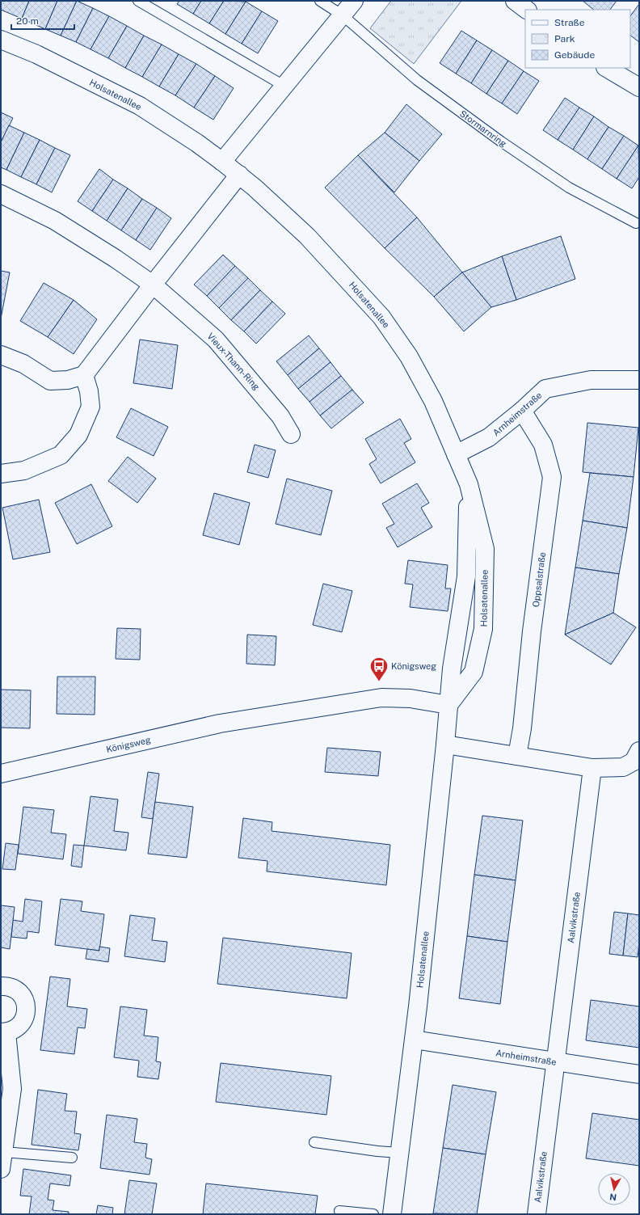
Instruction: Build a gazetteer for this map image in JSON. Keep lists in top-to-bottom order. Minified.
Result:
{"streets":{"street":["Holsatenallee","Vieux-Thann-Ring","Arnheimstraße","Oppsalstraße","Königsweg","Aalvikstraße"],"lane":["Stormarnring"]},"crossings":[["Holsatenallee","Arnheimstraße"],["Holsatenallee","Königsweg"],["Arnheimstraße","Oppsalstraße"],["Arnheimstraße","Aalvikstraße"]],"places":{"bus stop":["Königsweg"]},"legend":["Straße","Park","Gebäude"],"scale_bar":"20 m","north":"bottom"}
